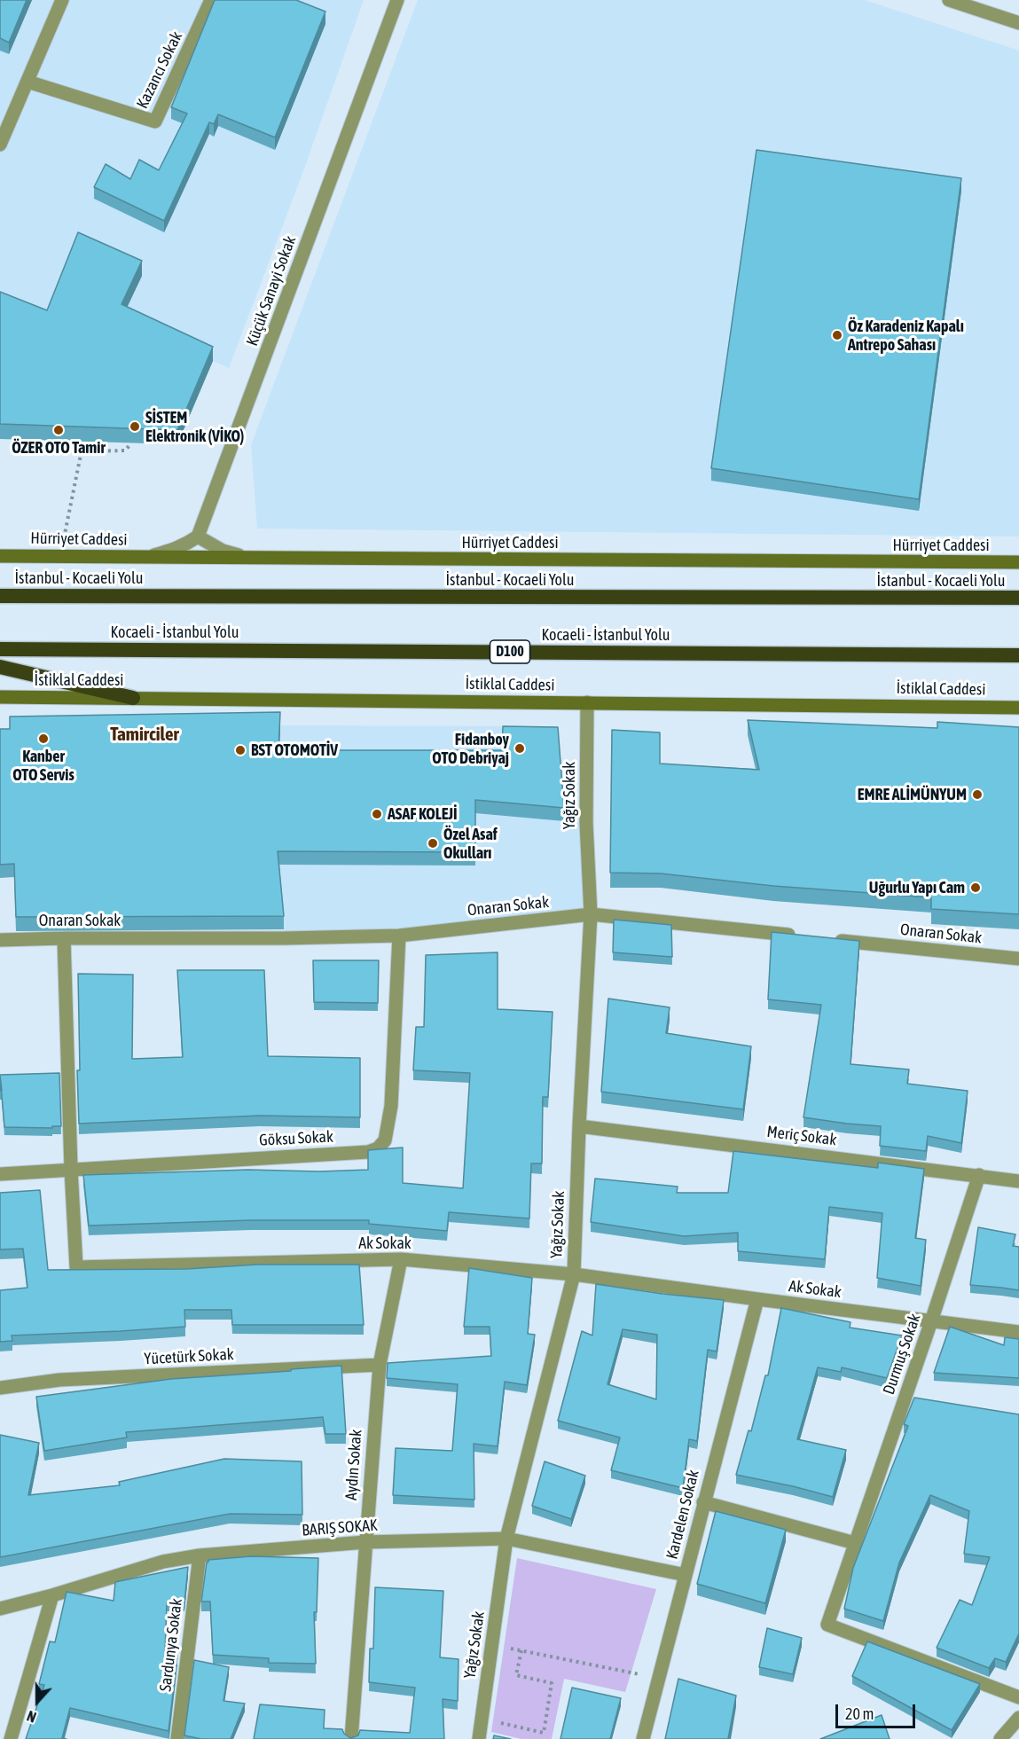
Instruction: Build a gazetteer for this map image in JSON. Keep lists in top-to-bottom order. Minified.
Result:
{"streets":{"highway":["İstanbul - Kocaeli Yolu","Kocaeli - İstanbul Yolu","D100"],"main road":["Hürriyet Caddesi","İstiklal Caddesi"],"street":["Kazancı Sokak","Küçük Sanayi Sokak","Yağız Sokak","Onaran Sokak","Meriç Sokak","Göksu Sokak","Ak Sokak","Durmuş Sokak","Yücetürk Sokak","Aydın Sokak","Kardelen Sokak","BARIŞ SOKAK","Sardunya Sokak"]},"crossings":[["İstiklal Caddesi","Yağız Sokak"],["Yağız Sokak","Onaran Sokak"],["Yağız Sokak","Meriç Sokak"],["Yağız Sokak","Ak Sokak"],["Yağız Sokak","BARIŞ SOKAK"],["Onaran Sokak","Göksu Sokak"],["Onaran Sokak","Ak Sokak"],["Meriç Sokak","Durmuş Sokak"],["Göksu Sokak","Ak Sokak"],["Ak Sokak","Durmuş Sokak"],["Ak Sokak","Aydın Sokak"],["Ak Sokak","Kardelen Sokak"],["Yücetürk Sokak","Aydın Sokak"],["Aydın Sokak","BARIŞ SOKAK"],["Kardelen Sokak","BARIŞ SOKAK"],["BARIŞ SOKAK","Sardunya Sokak"]],"districts":["Tamirciler"],"places":["Öz Karadeniz Kapalı Antrepo Sahası","SİSTEM Elektronik (VİKO)","ÖZER OTO Tamir","Kanber OTO Servis","Fidanboy OTO Debriyaj","BST OTOMOTİV","EMRE ALİMÜNYUM","ASAF KOLEJİ","Özel Asaf Okulları","Uğurlu Yapı Cam"],"scale_bar":"20 m","north":"bottom"}
